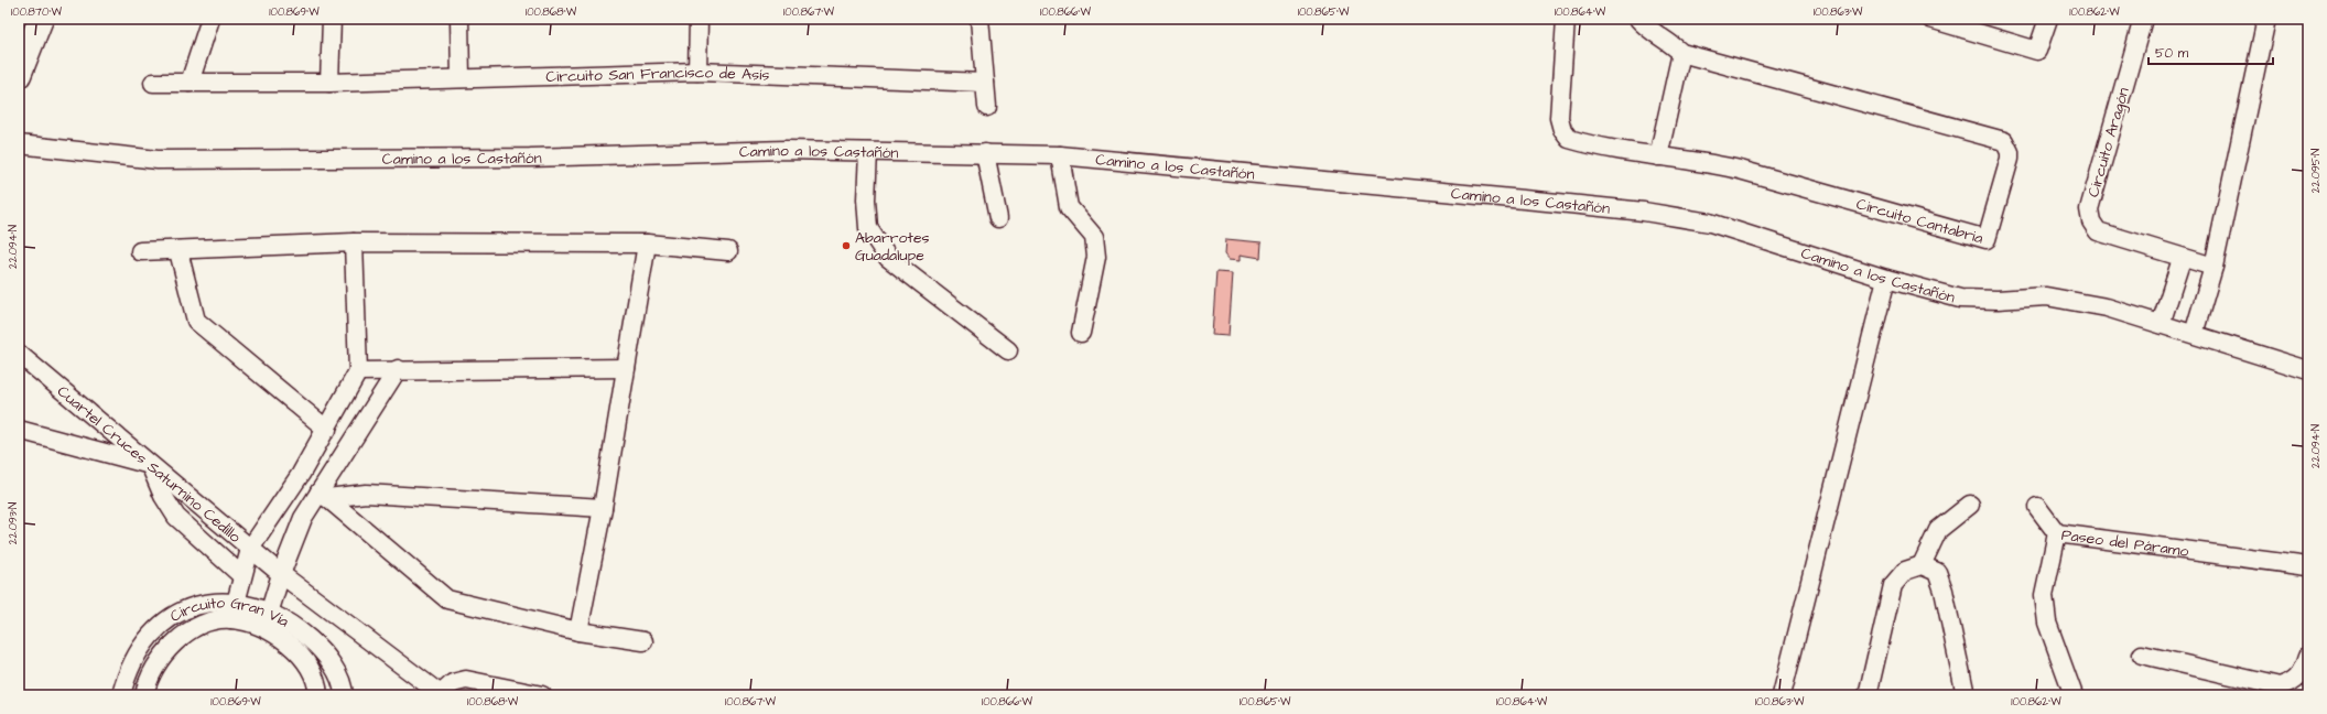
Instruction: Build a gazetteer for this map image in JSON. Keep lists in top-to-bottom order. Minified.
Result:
{"streets":{"street":["Circuito San Francisco de Asís","Circuito Aragón","Camino a los Castañón","Circuito Cantabria","Cuartel Cruces Saturnino Cedillo","Paseo del Páramo","Circuito Gran Vía"]},"places":["Abarrotes Guadalupe"],"scale_bar":"50 m","coordinates":["100.870°W","100.869°W","100.868°W","100.867°W","100.866°W","100.865°W","100.864°W","100.863°W","100.862°W","22.095°N","22.094°N","22.093°N"]}
